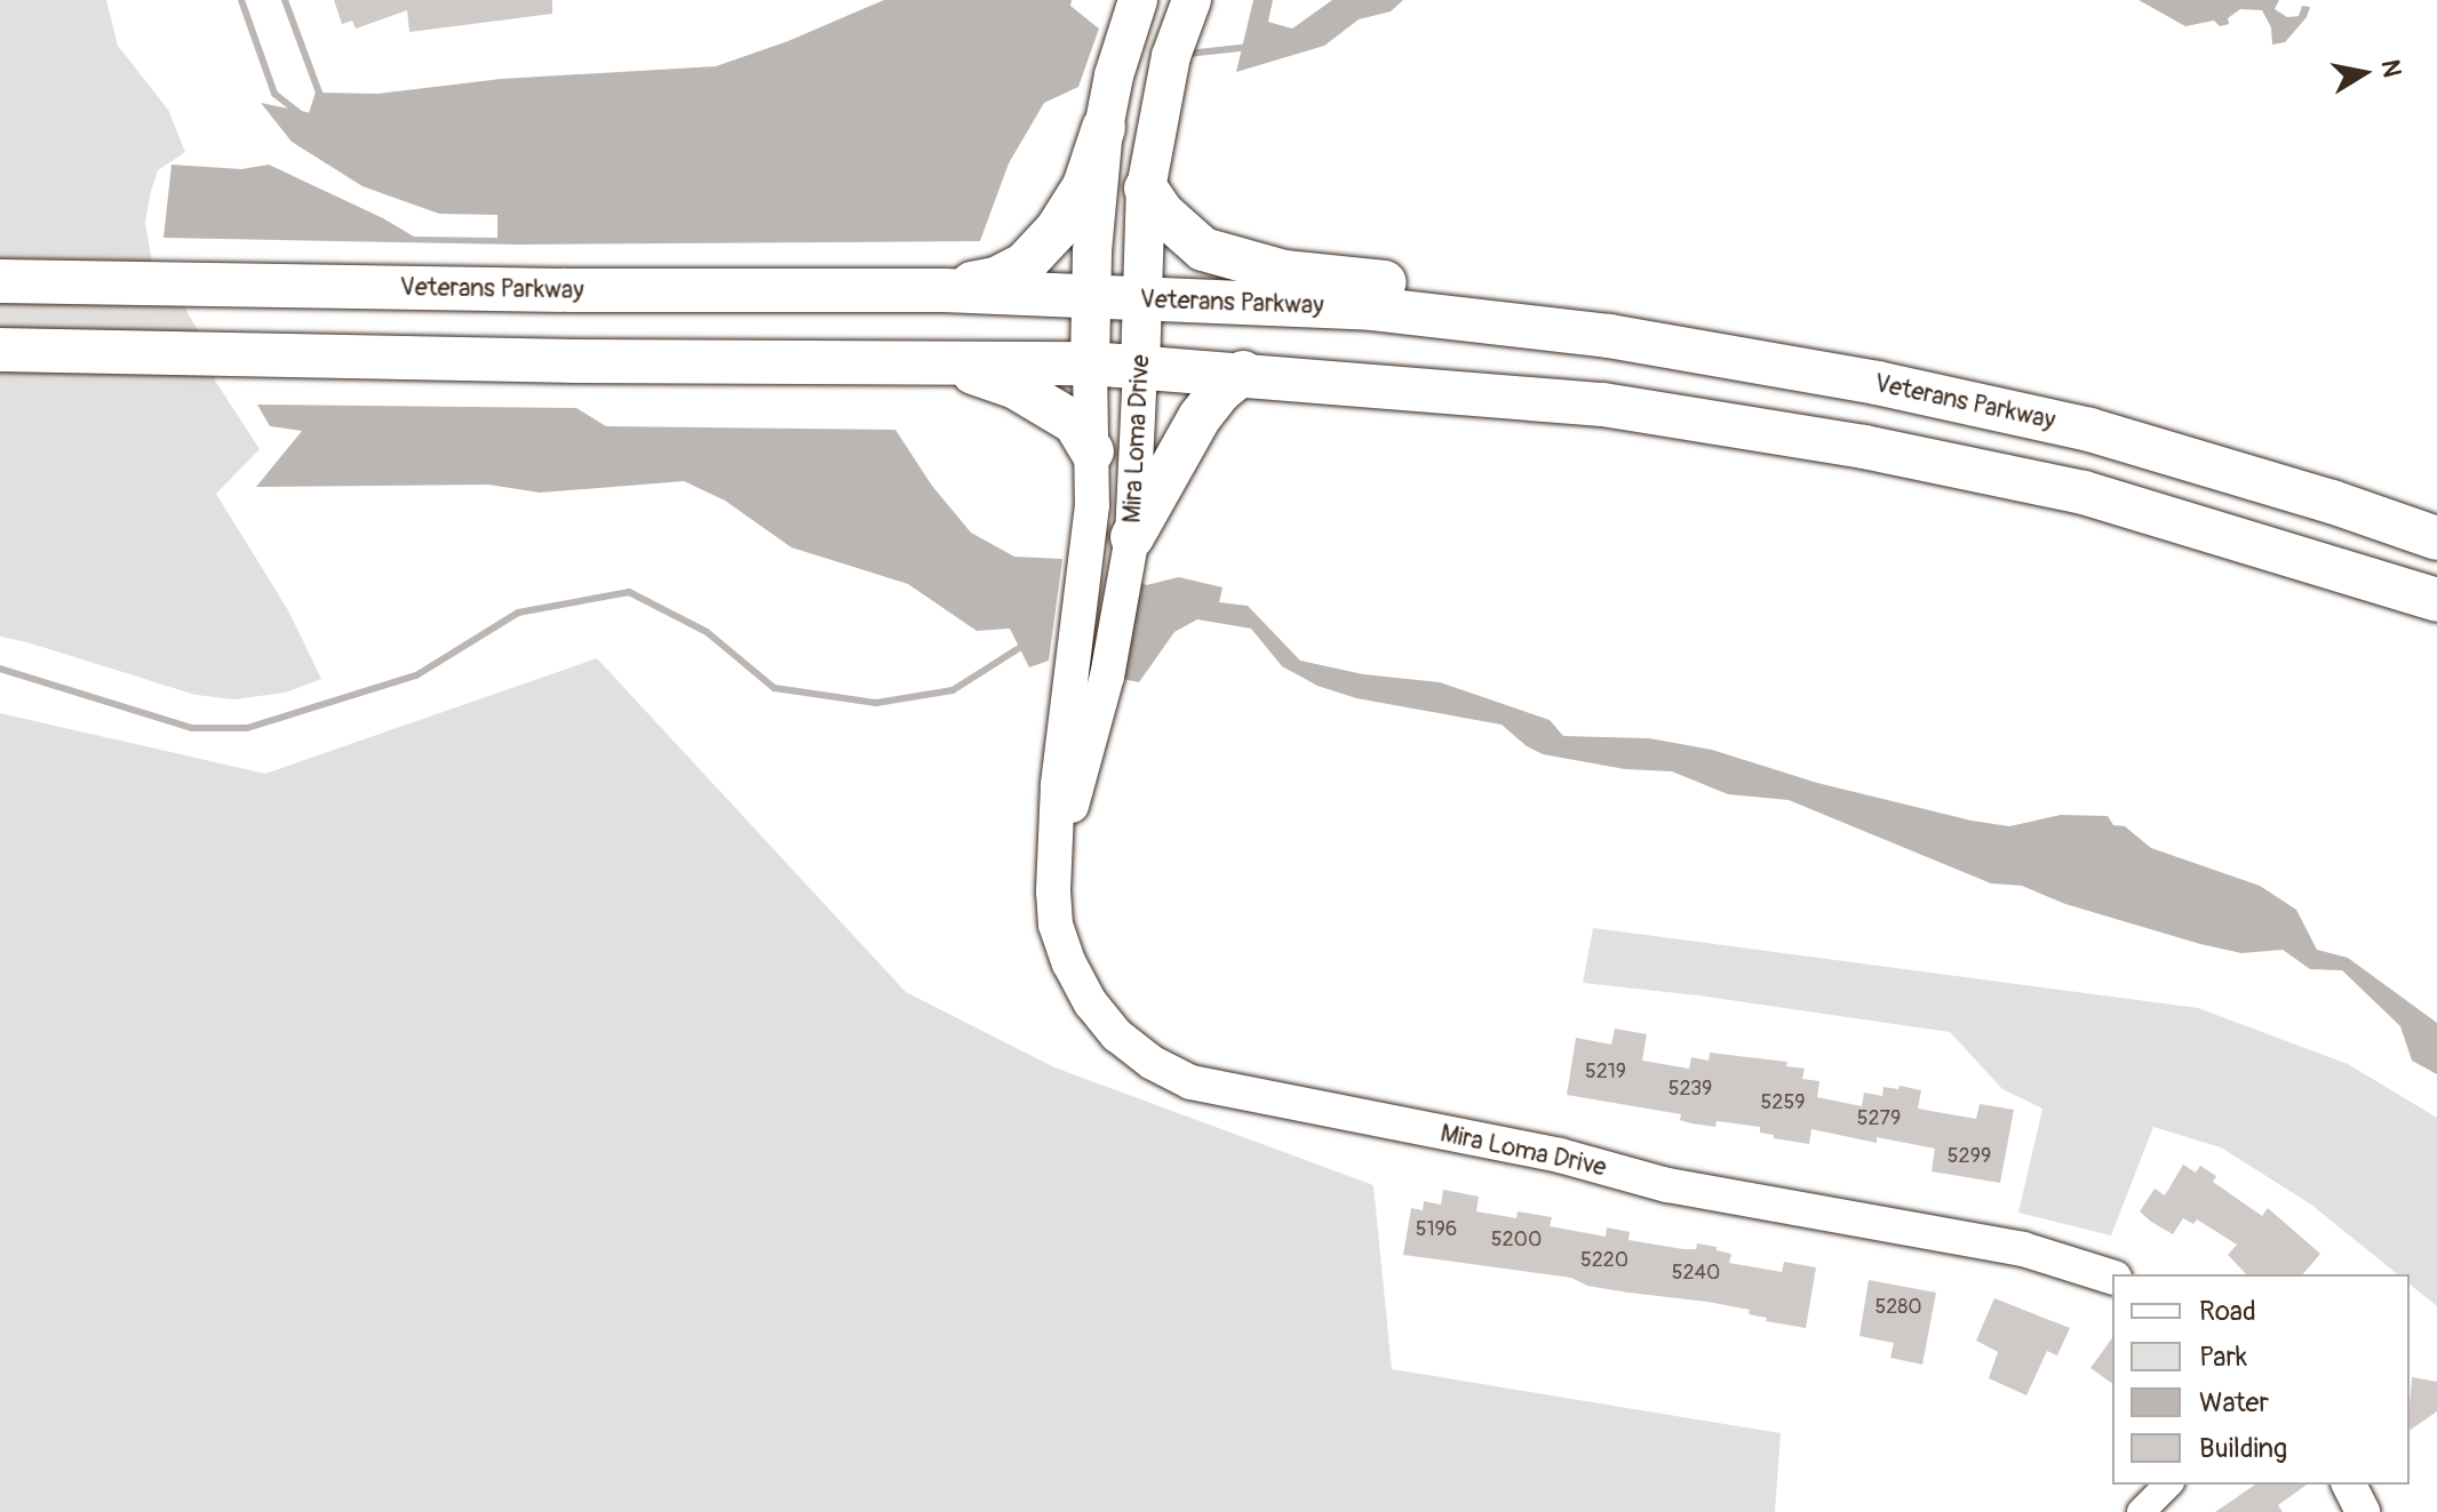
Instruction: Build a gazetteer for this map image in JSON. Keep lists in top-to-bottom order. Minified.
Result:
{"streets":{"main road":["Veterans Parkway","Mira Loma Drive"]},"crossings":[["Veterans Parkway","Mira Loma Drive"]],"house_numbers":["5219","5239","5259","5279","5299","5196","5200","5220","5240","5280"],"legend":["Road","Park","Water","Building"],"north":"right"}
